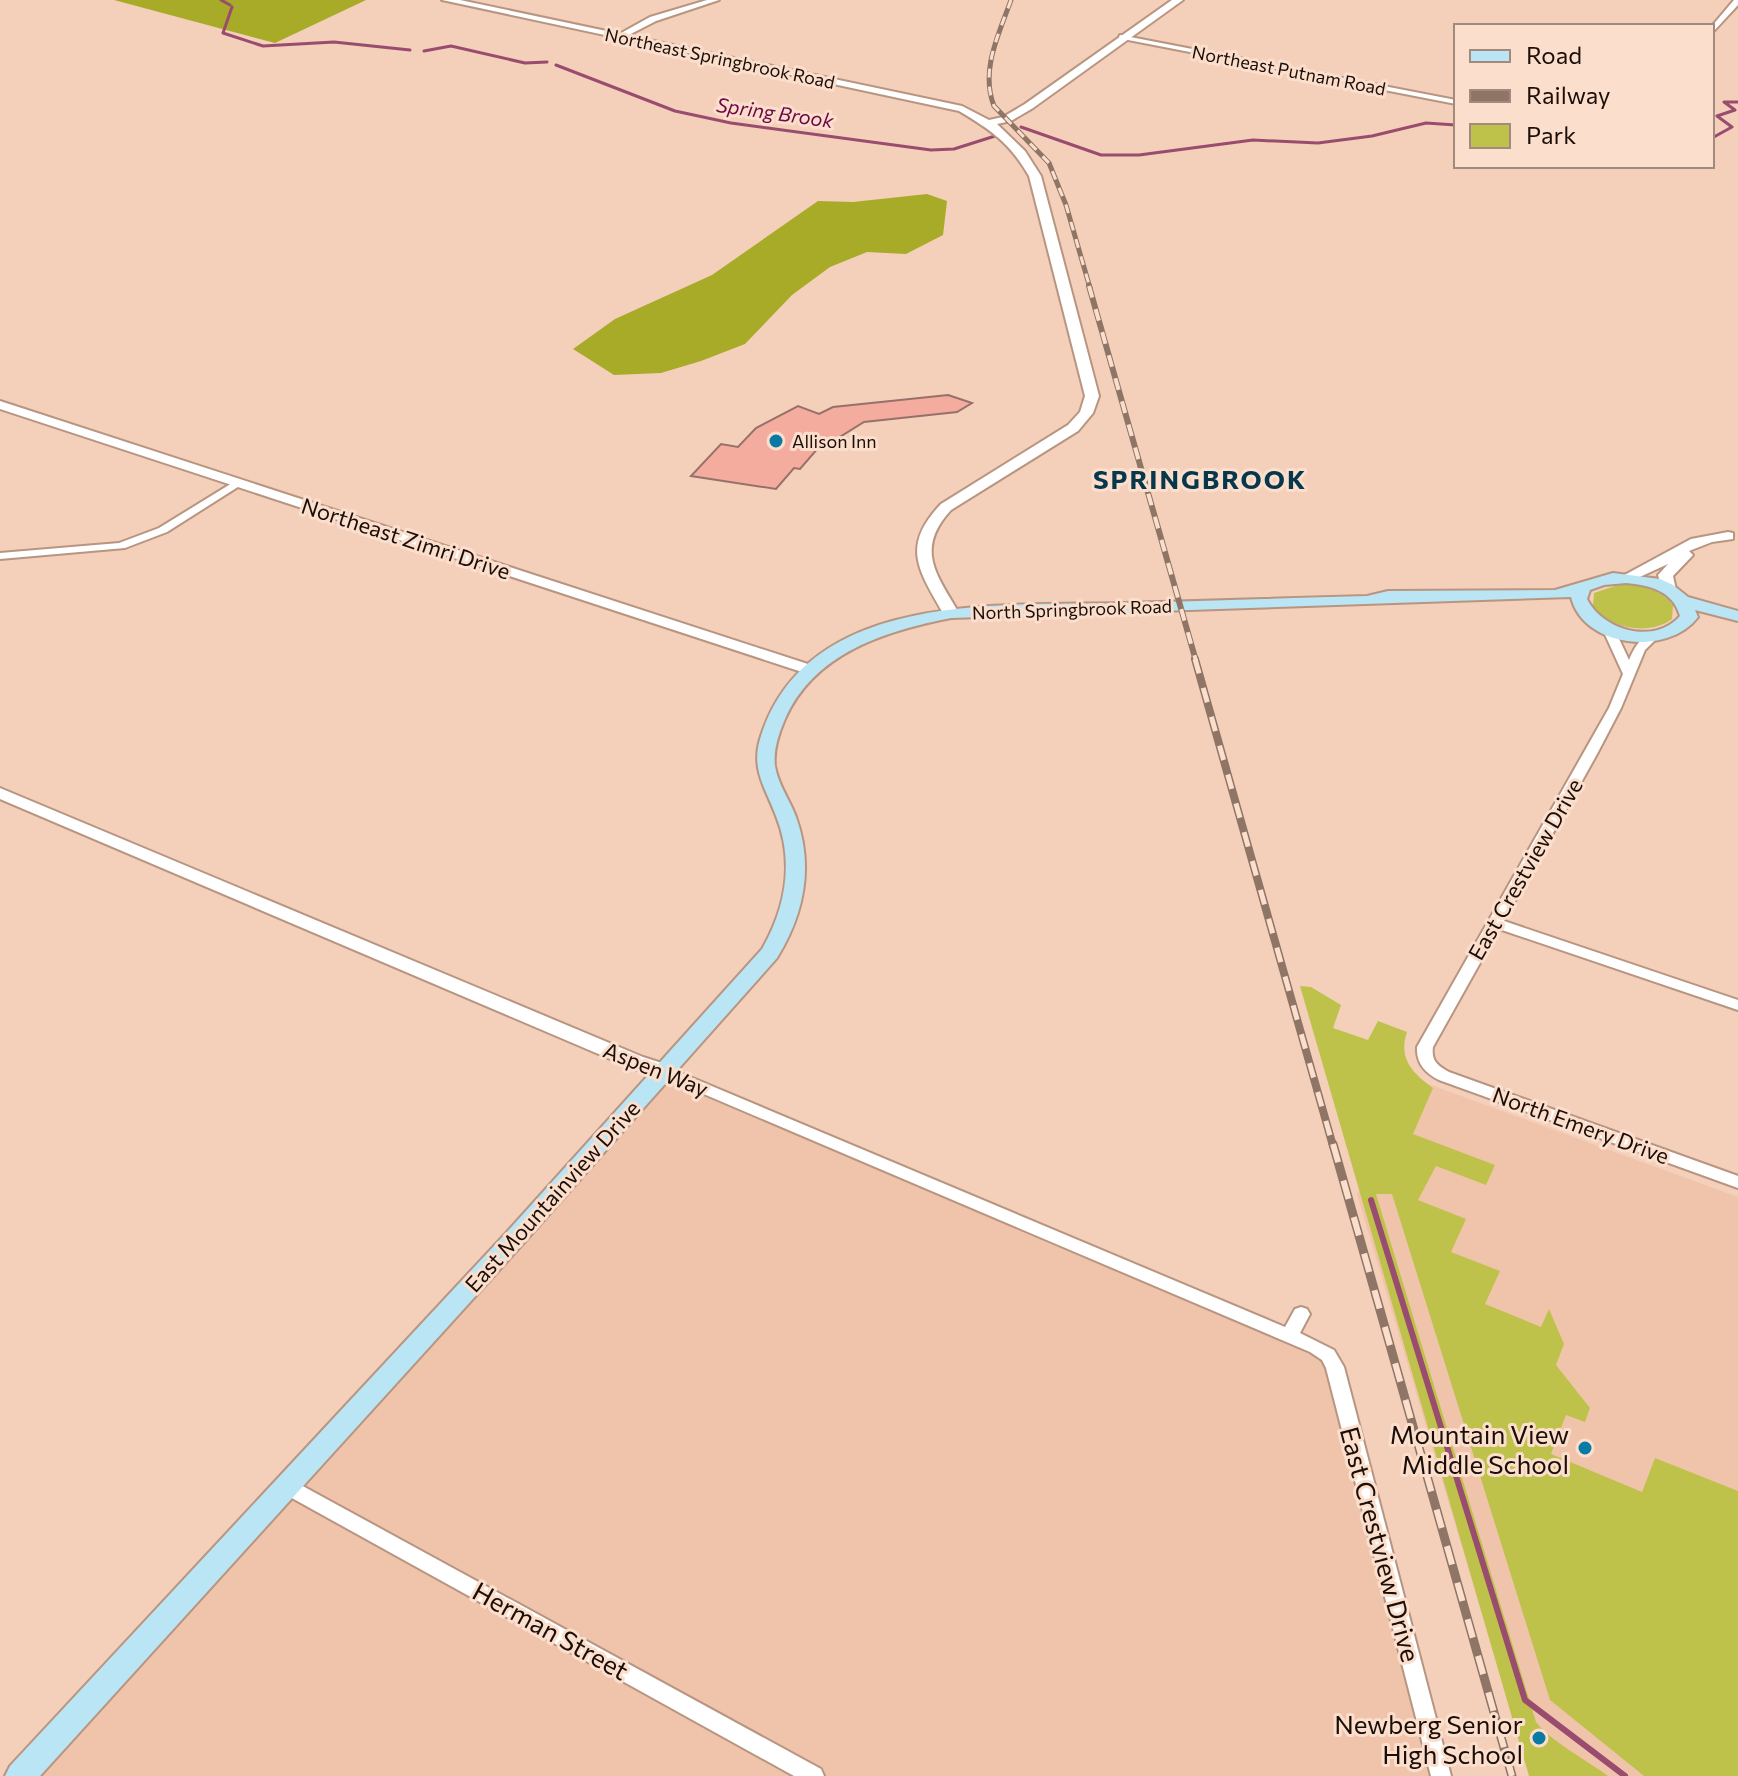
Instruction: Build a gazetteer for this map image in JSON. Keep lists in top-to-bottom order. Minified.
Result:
{"streets":{"main road":["North Springbrook Road","East Mountainview Drive"],"street":["Northeast Springbrook Road","Northeast Putnam Road","Northeast Zimri Drive","East Crestview Drive","Aspen Way","North Emery Drive","Herman Street"]},"crossings":[["Northeast Springbrook Road","North Springbrook Road"],["Northeast Zimri Drive","East Mountainview Drive"],["North Springbrook Road","East Mountainview Drive"],["East Crestview Drive","Aspen Way"],["East Crestview Drive","North Emery Drive"],["Aspen Way","East Mountainview Drive"],["East Mountainview Drive","Herman Street"]],"districts":["SPRINGBROOK"],"water":["Spring Brook"],"places":["Allison Inn","Mountain View Middle School","Newberg Senior High School"],"legend":["Road","Railway","Park"]}
